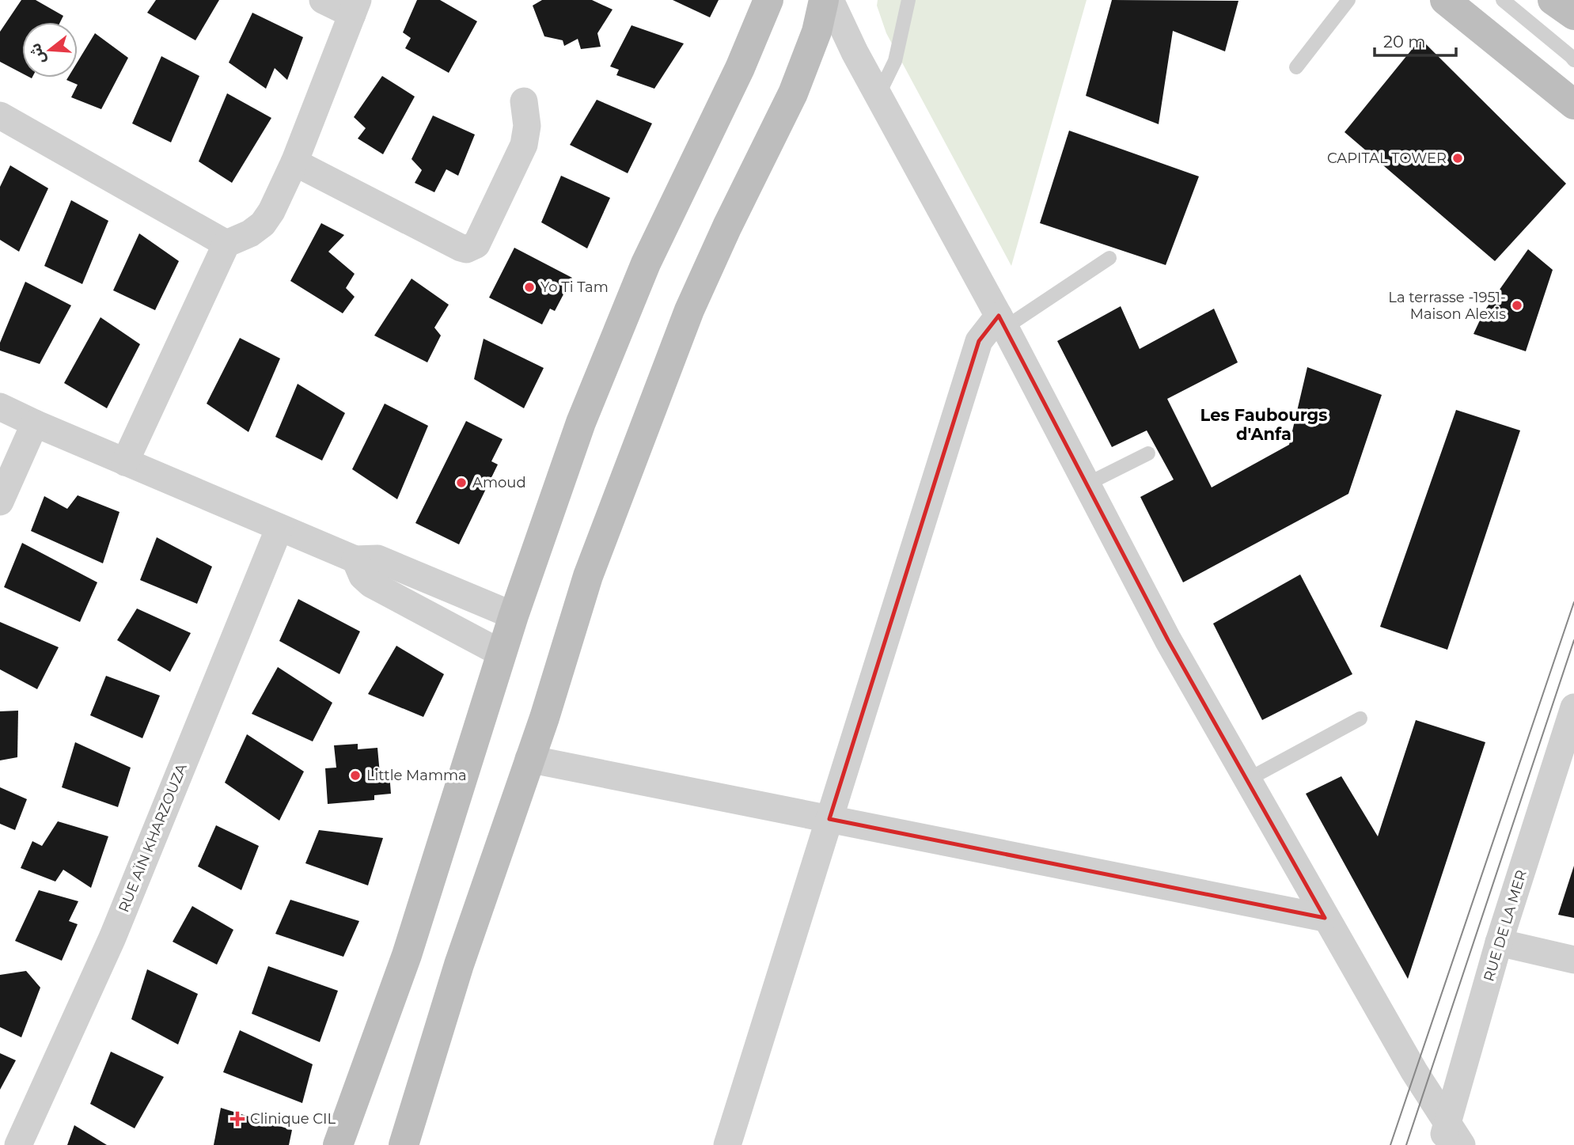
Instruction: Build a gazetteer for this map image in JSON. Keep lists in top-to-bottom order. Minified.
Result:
{"streets":{"street":["RUE AÏN KHARZOUZA","RUE DE LA MER"]},"districts":["Les Faubourgs d'Anfa"],"places":{"other":["CAPITAL TOWER","Yo Ti Tam","La terrasse -1951- Maison Alexis","Amoud","Little Mamma"],"health":["Clinique CIL"]},"scale_bar":"20 m","north":"left"}
